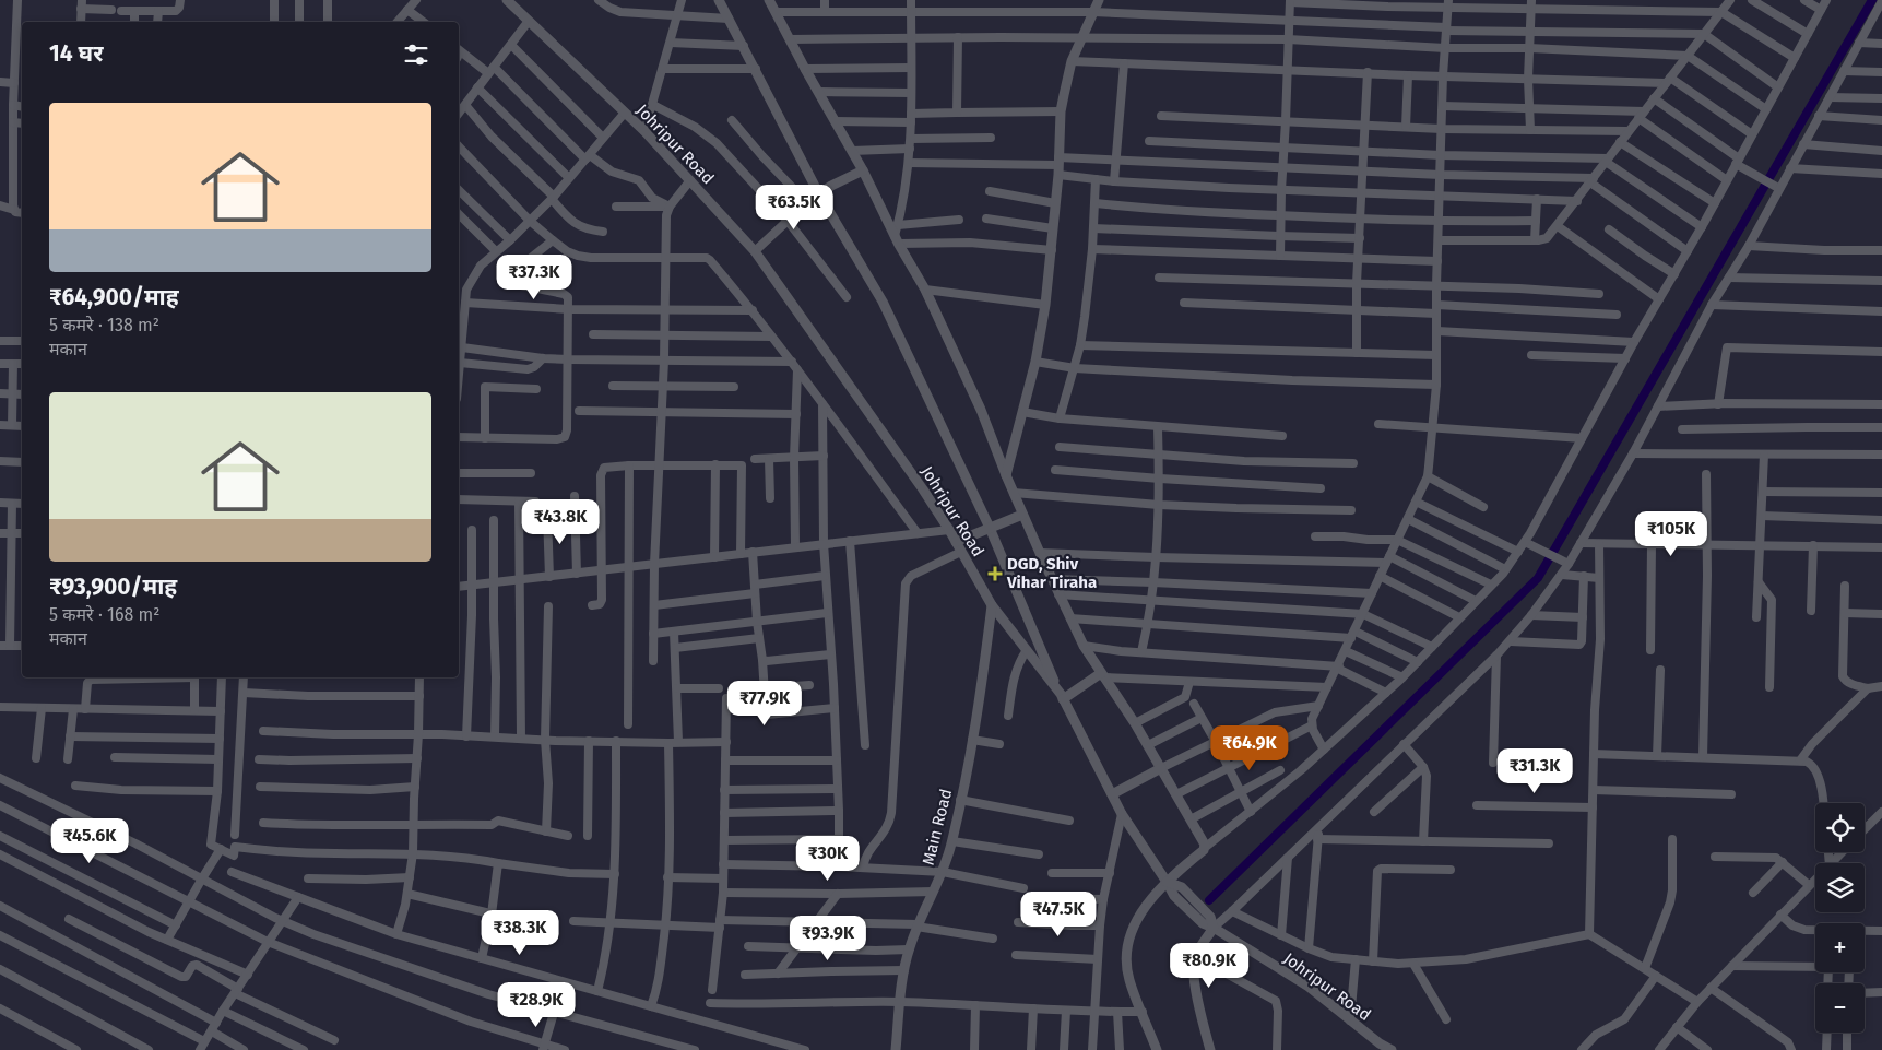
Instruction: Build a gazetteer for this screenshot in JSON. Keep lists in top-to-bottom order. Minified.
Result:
{"streets":{"street":["Johripur Road","Main Road"]},"crossings":[["Johripur Road","Main Road"]],"places":{"health":["DGD, Shiv Vihar Tiraha"]},"page":{"heading":"14 घर","list":[{"name":"₹64,900/माह","note":"5 कमरे · 138 m² · मकान"},{"name":"₹93,900/माह","note":"5 कमरे · 168 m² · मकान"}],"price":["₹63.5K","₹37.3K","₹43.8K","₹105K","₹77.9K","₹64.9K","₹31.3K","₹45.6K","₹30K","₹47.5K","₹38.3K","₹93.9K","₹80.9K","₹28.9K"],"map_buttons":["+","−"]}}
